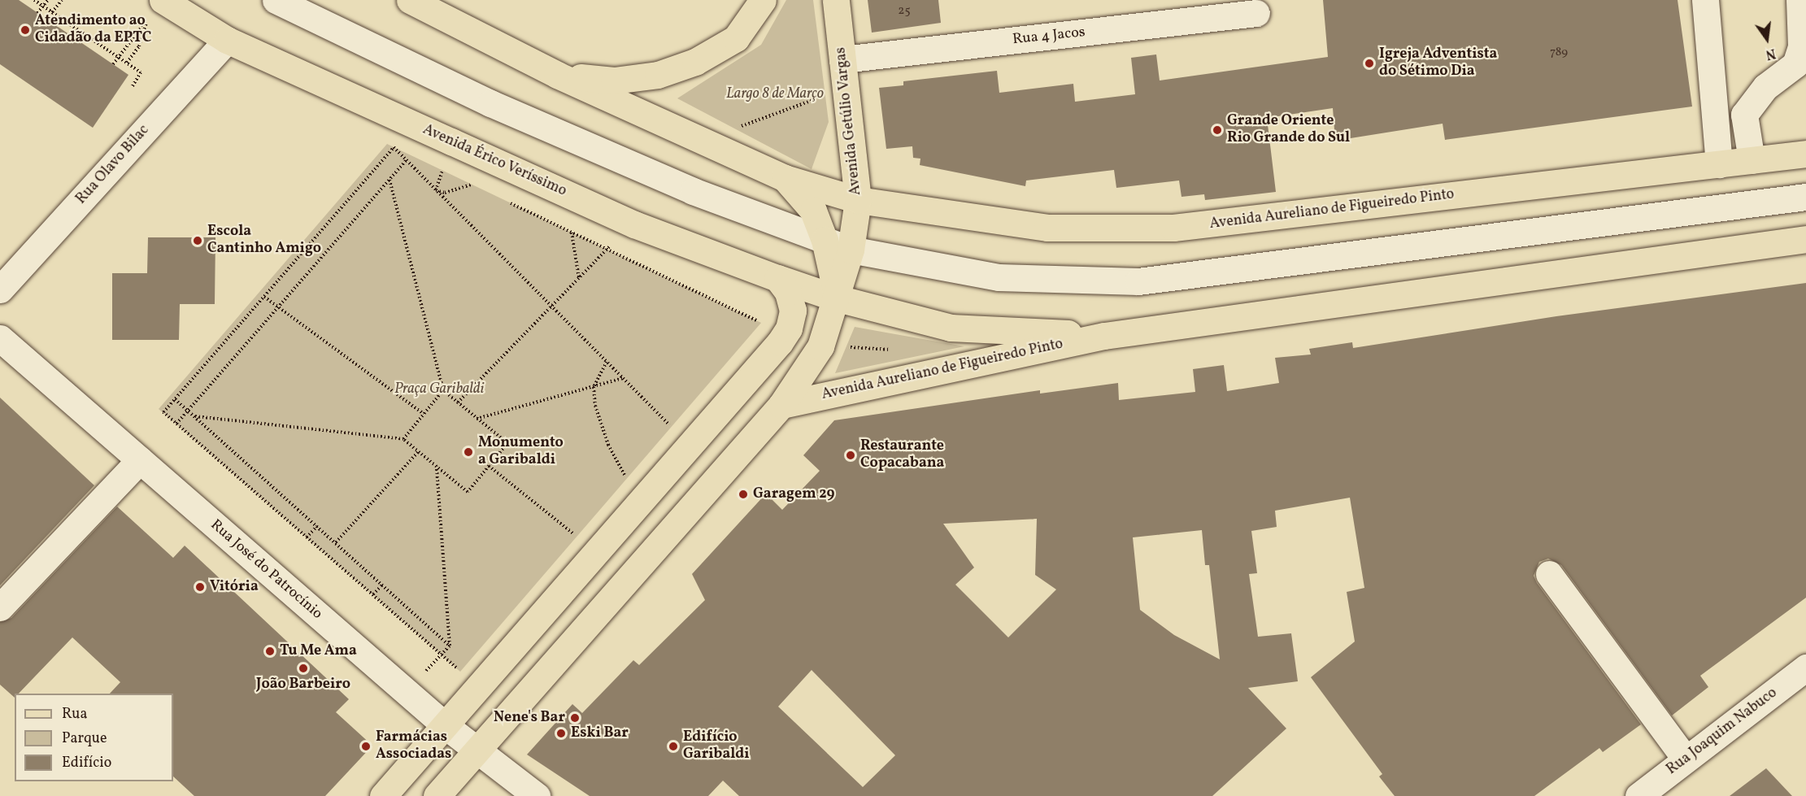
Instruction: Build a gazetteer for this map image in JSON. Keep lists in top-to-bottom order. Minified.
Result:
{"streets":{"main road":["Avenida Getúlio Vargas","Avenida Érico Veríssimo","Avenida Aureliano de Figueiredo Pinto"],"street":["Rua 4 Jacos","Rua Olavo Bilac","Rua José do Patrocínio","Rua Joaquim Nabuco"]},"crossings":[["Rua 4 Jacos","Avenida Getúlio Vargas"],["Avenida Getúlio Vargas","Avenida Érico Veríssimo"],["Avenida Getúlio Vargas","Avenida Aureliano de Figueiredo Pinto"],["Avenida Érico Veríssimo","Rua Olavo Bilac"],["Avenida Érico Veríssimo","Avenida Aureliano de Figueiredo Pinto"]],"parks":["Largo 8 de Março","Praça Garibaldi"],"places":["Atendimento ao Cidadão da EPTC","Igreja Adventista do Sétimo Dia","Grande Oriente Rio Grande do Sul","Escola Cantinho Amigo","Monumento a Garibaldi","Restaurante Copacabana","Garagem 29","Vitória","Tu Me Ama","João Barbeiro","Nene's Bar","Eski Bar","Farmácias Associadas","Edifício Garibaldi"],"house_numbers":["25","789"],"legend":["Rua","Parque","Edifício"],"north":"bottom"}
